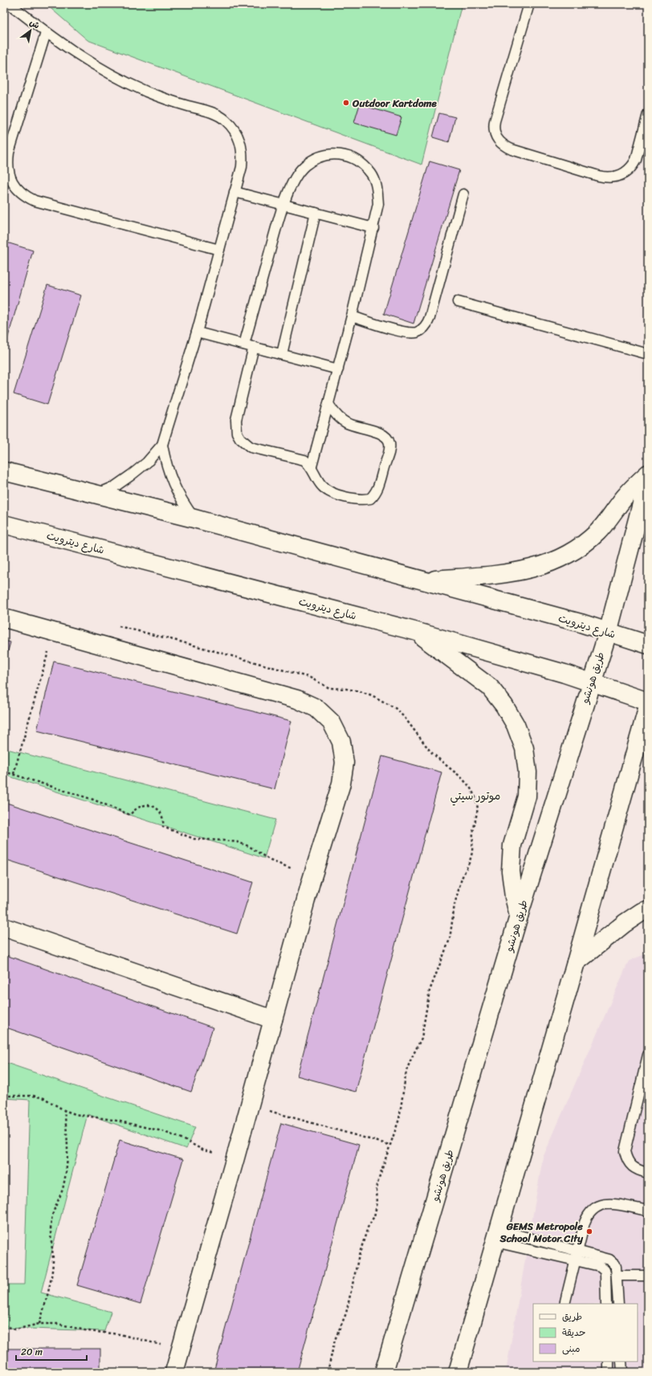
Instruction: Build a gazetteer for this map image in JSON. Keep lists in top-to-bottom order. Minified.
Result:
{"streets":{"street":["شارع ديترويت","طريق هونشو"]},"crossings":[["شارع ديترويت","طريق هونشو"]],"districts":["موتور سيتي"],"places":["Outdoor Kartdome","GEMS Metropole School Motor City"],"legend":["طريق","حديقة","مبنى"],"scale_bar":"20 m","north":"top right"}
